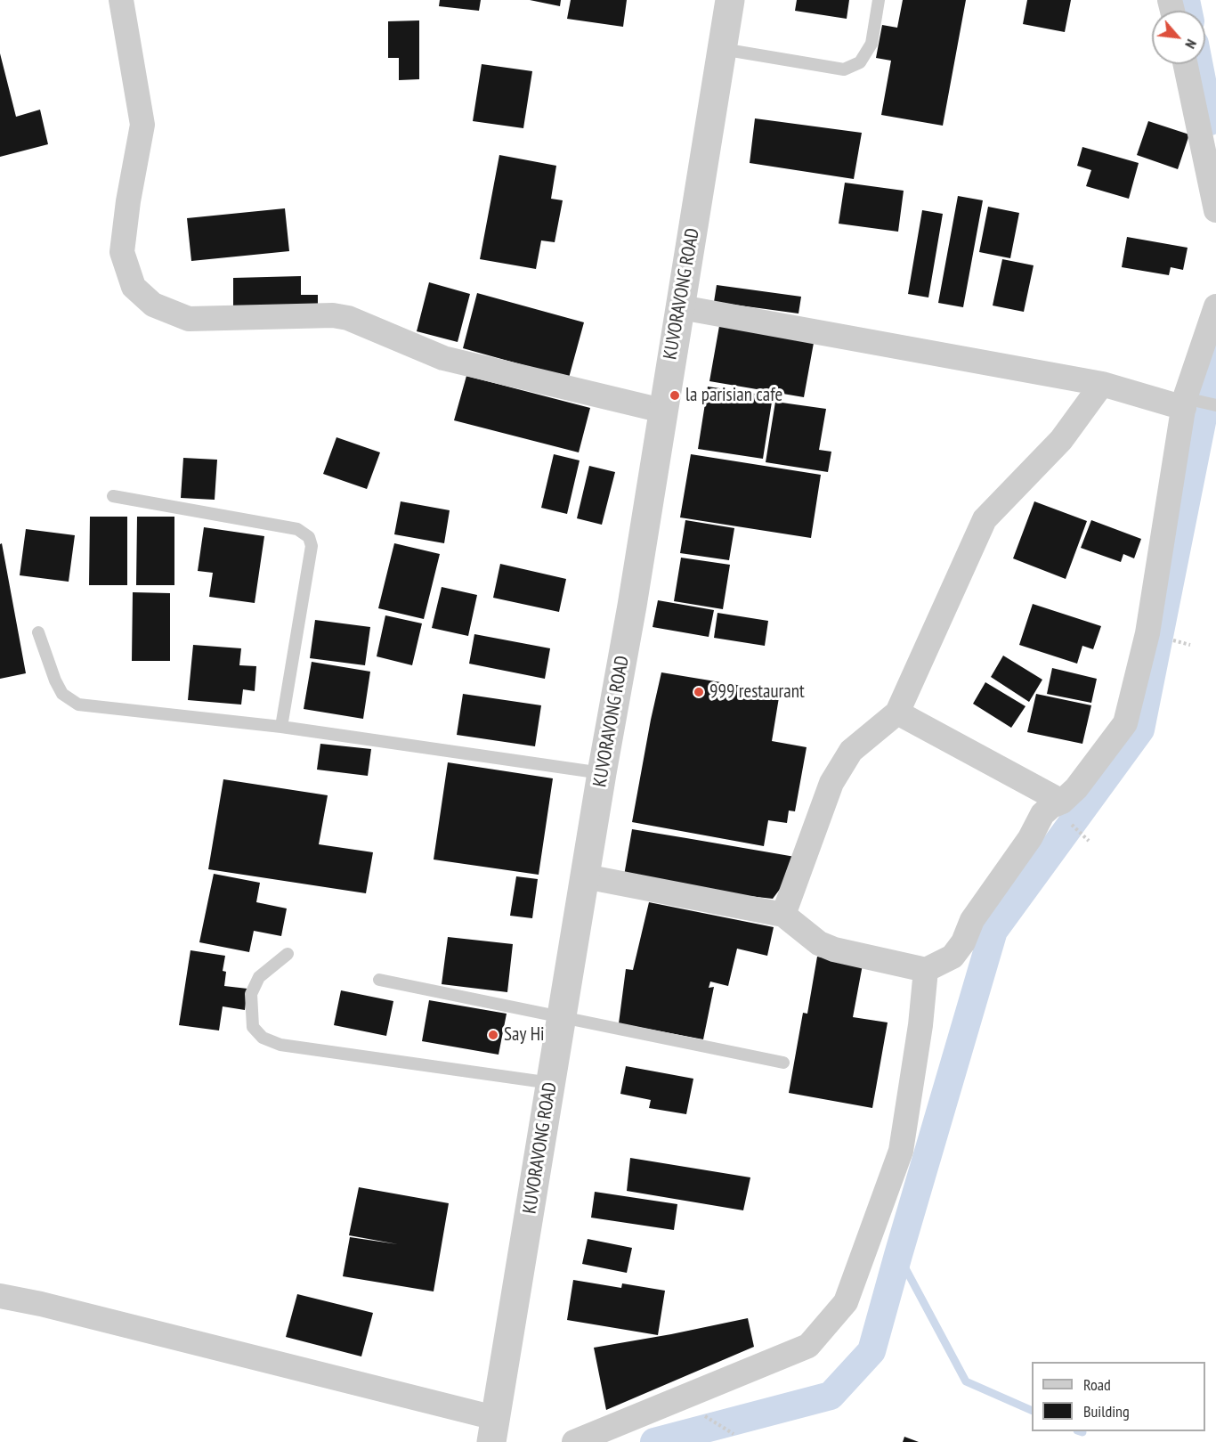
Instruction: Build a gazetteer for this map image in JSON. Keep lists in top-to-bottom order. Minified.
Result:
{"streets":{"street":["KUVORAVONG ROAD"]},"places":["la parisian cafe","999 restaurant","Say Hi"],"legend":["Road","Building"],"north":"bottom right"}
